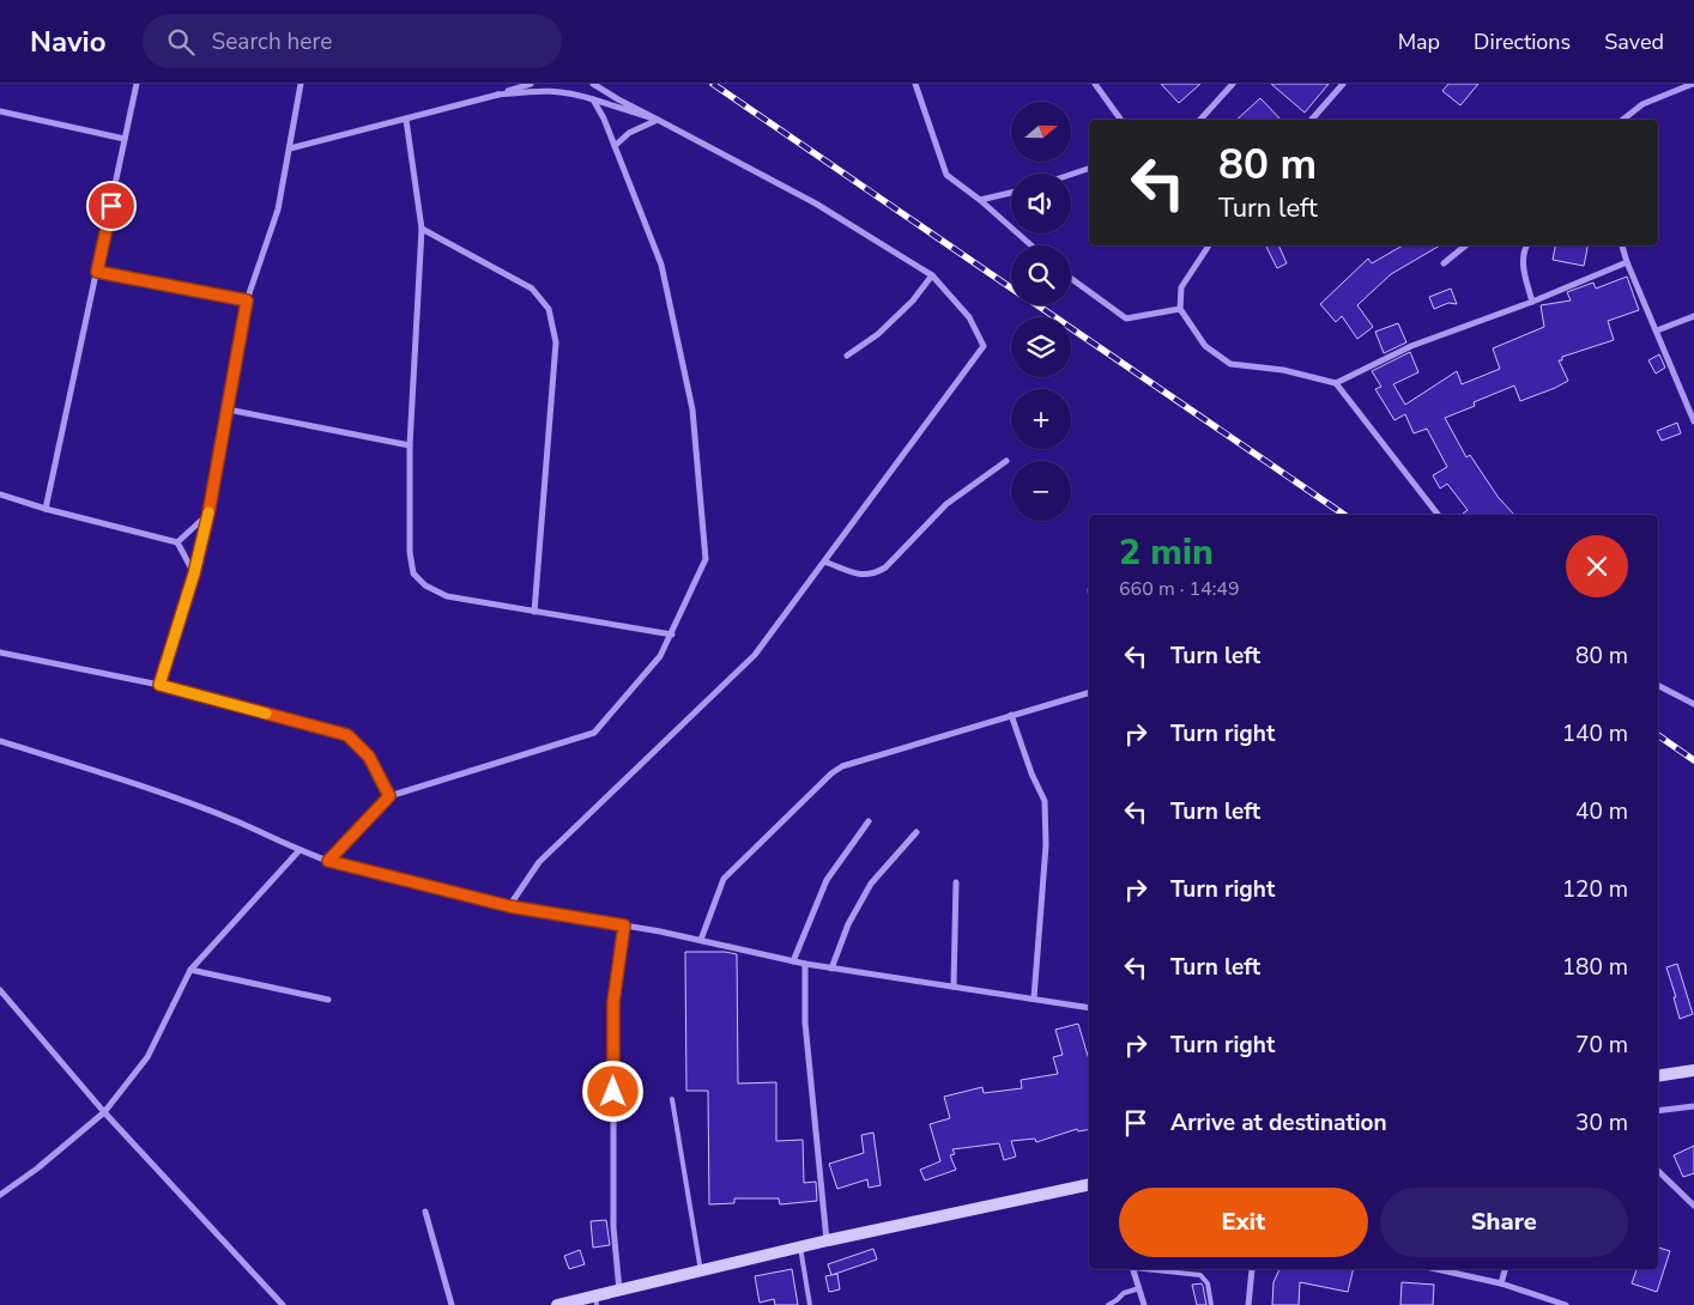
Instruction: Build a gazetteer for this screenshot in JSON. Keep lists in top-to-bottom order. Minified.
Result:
{"north":"right","page":{"header":"Navio","search":"Search here","nav":["Map","Directions","Saved"],"map_buttons":["+","−"],"turn":["80 m","Turn left"],"heading":["2 min","660 m · 14:49"],"list":[{"name":"Turn left","value":"80 m"},{"name":"Turn right","value":"140 m"},{"name":"Turn left","value":"40 m"},{"name":"Turn right","value":"120 m"},{"name":"Turn left","value":"180 m"},{"name":"Turn right","value":"70 m"},{"name":"Arrive at destination","value":"30 m"}],"buttons":["Exit","Share"]}}
